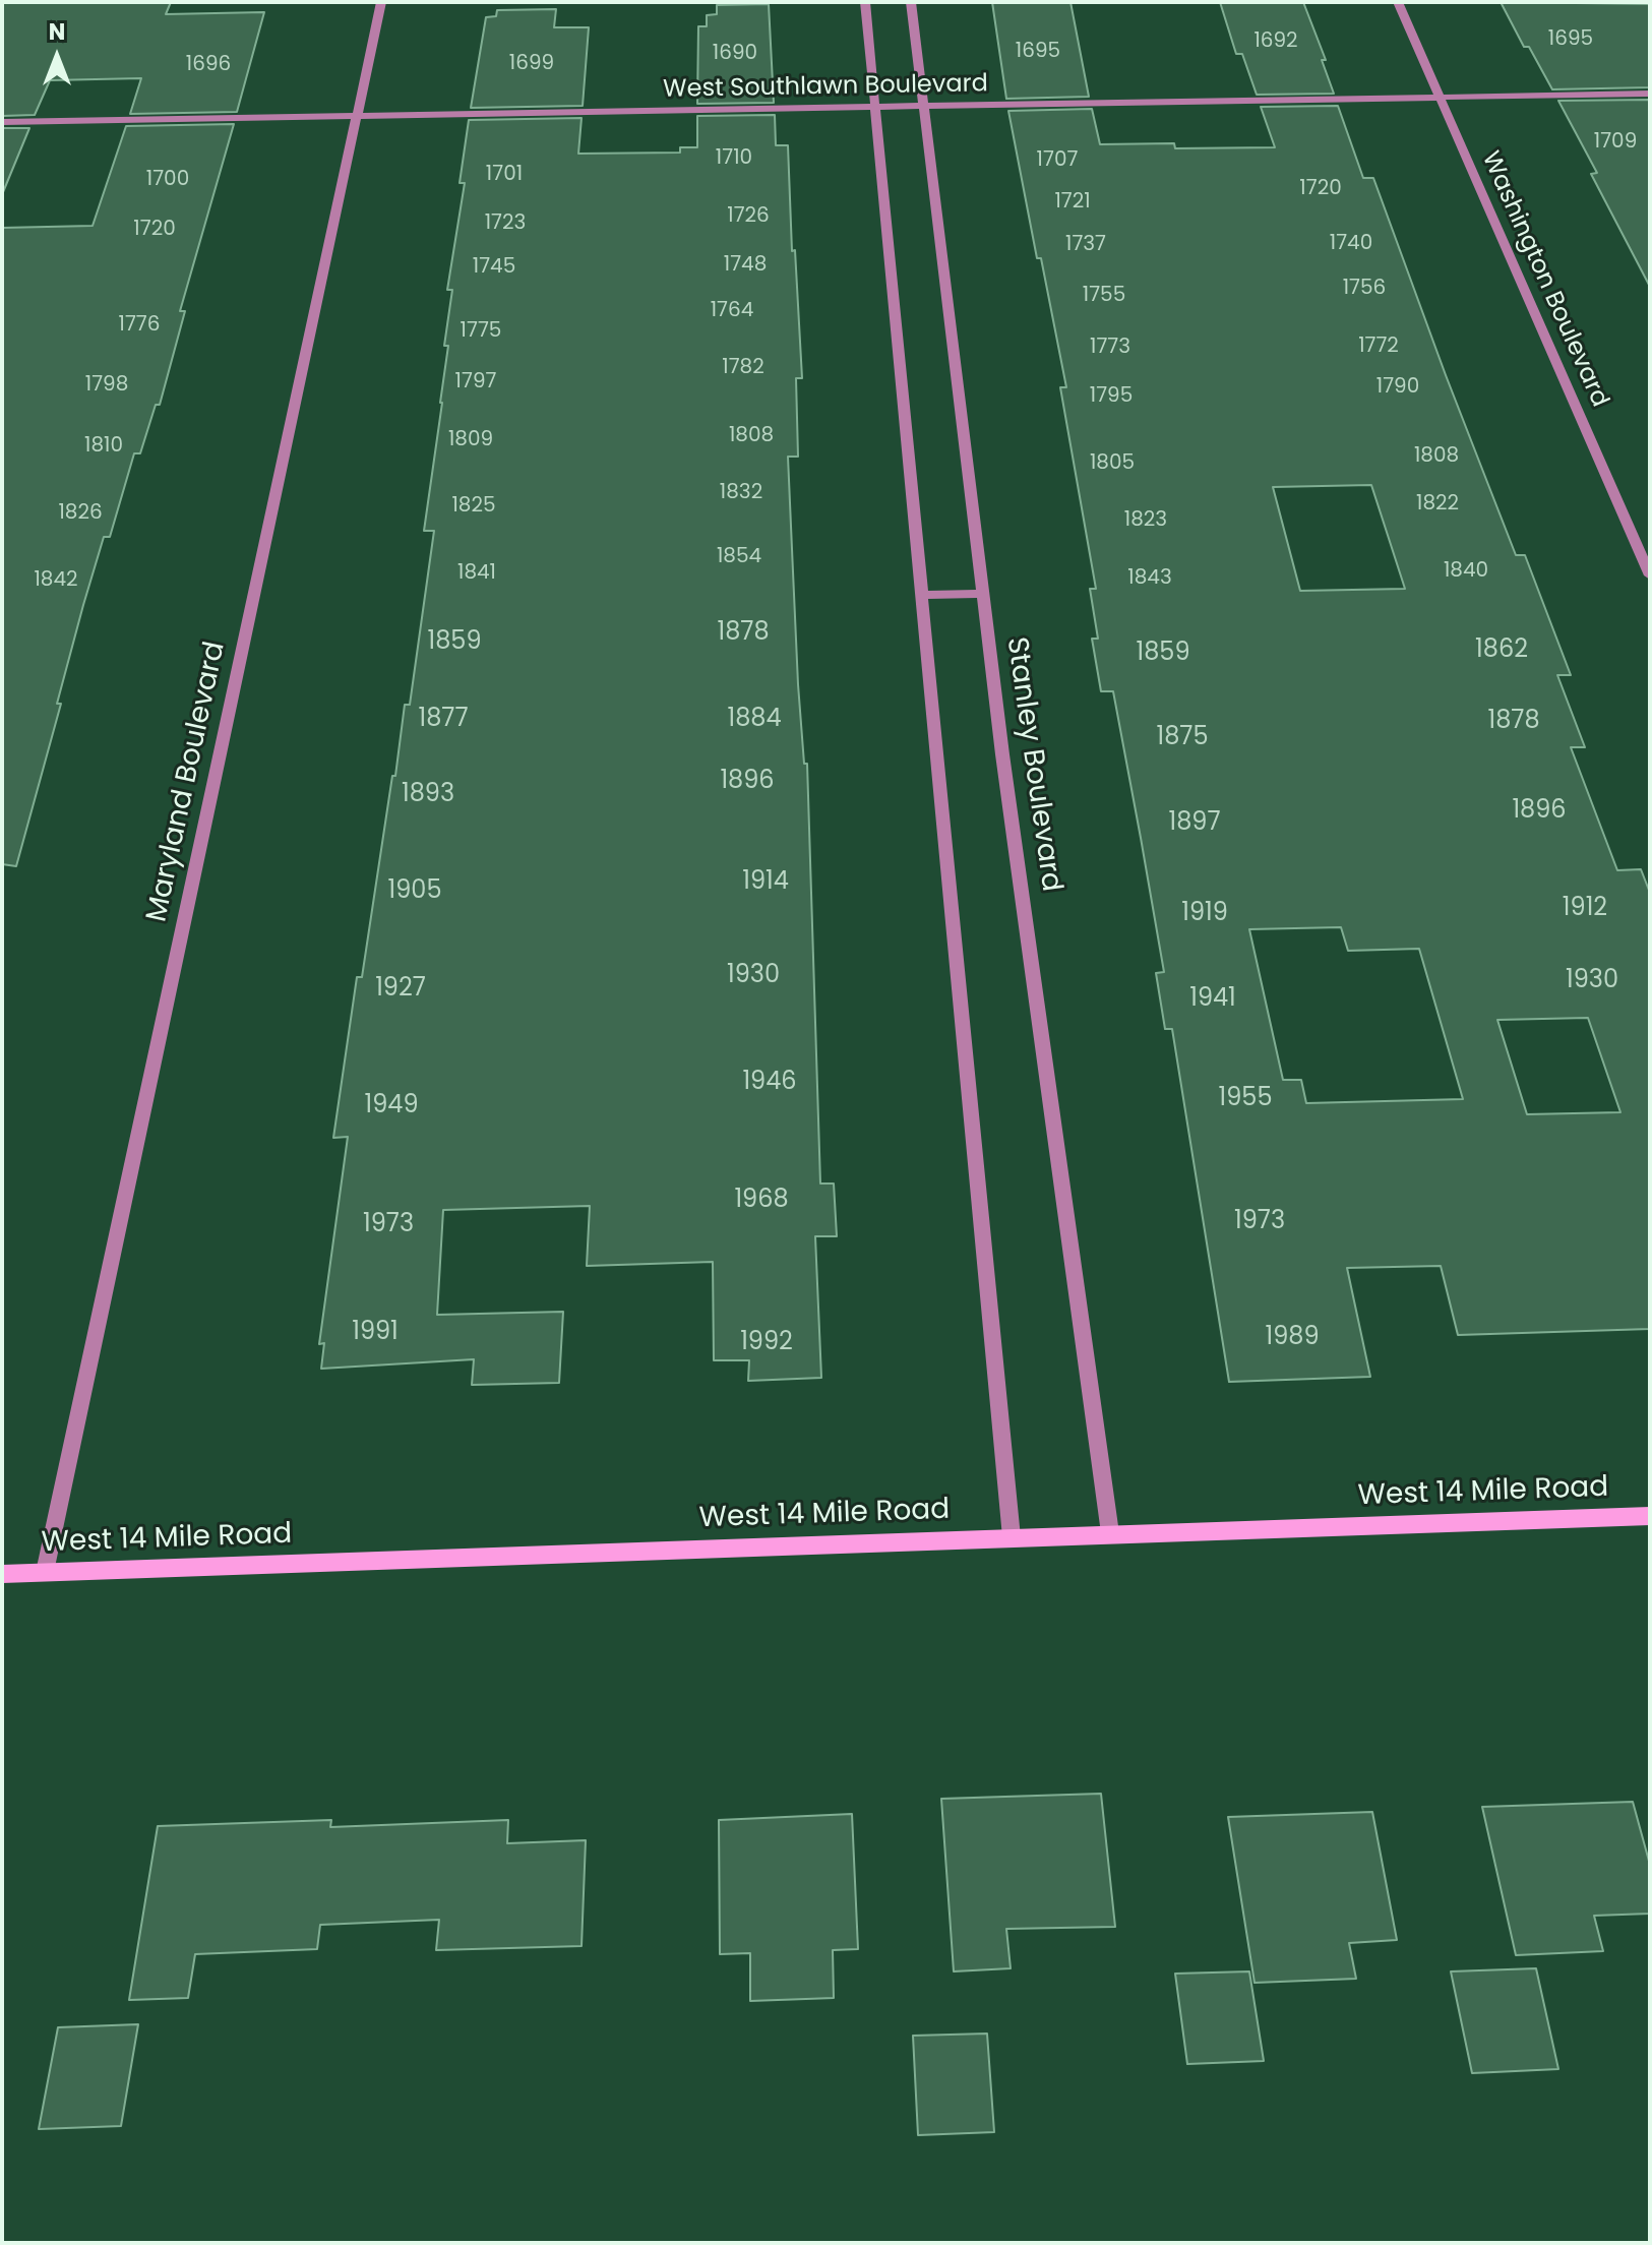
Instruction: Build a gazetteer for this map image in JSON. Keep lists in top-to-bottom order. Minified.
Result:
{"streets":{"main road":["West 14 Mile Road"],"street":["West Southlawn Boulevard","Washington Boulevard","Stanley Boulevard","Maryland Boulevard"]},"crossings":[["West Southlawn Boulevard","Washington Boulevard"],["West Southlawn Boulevard","Stanley Boulevard"],["West Southlawn Boulevard","Maryland Boulevard"],["Stanley Boulevard","West 14 Mile Road"],["Maryland Boulevard","West 14 Mile Road"]],"house_numbers":["1695","1692","1695","1690","1699","1696","1709","1710","1707","1701","1700","1720","1721","1726","1723","1720","1740","1737","1748","1745","1756","1755","1764","1776","1775","1772","1773","1782","1797","1798","1790","1795","1808","1809","1810","1808","1805","1832","1822","1825","1826","1823","1854","1840","1841","1843","1842","1878","1859","1862","1859","1877","1884","1878","1875","1896","1893","1896","1897","1914","1905","1912","1919","1930","1930","1927","1941","1946","1955","1949","1968","1973","1973","1991","1989","1992"],"north":"top"}
